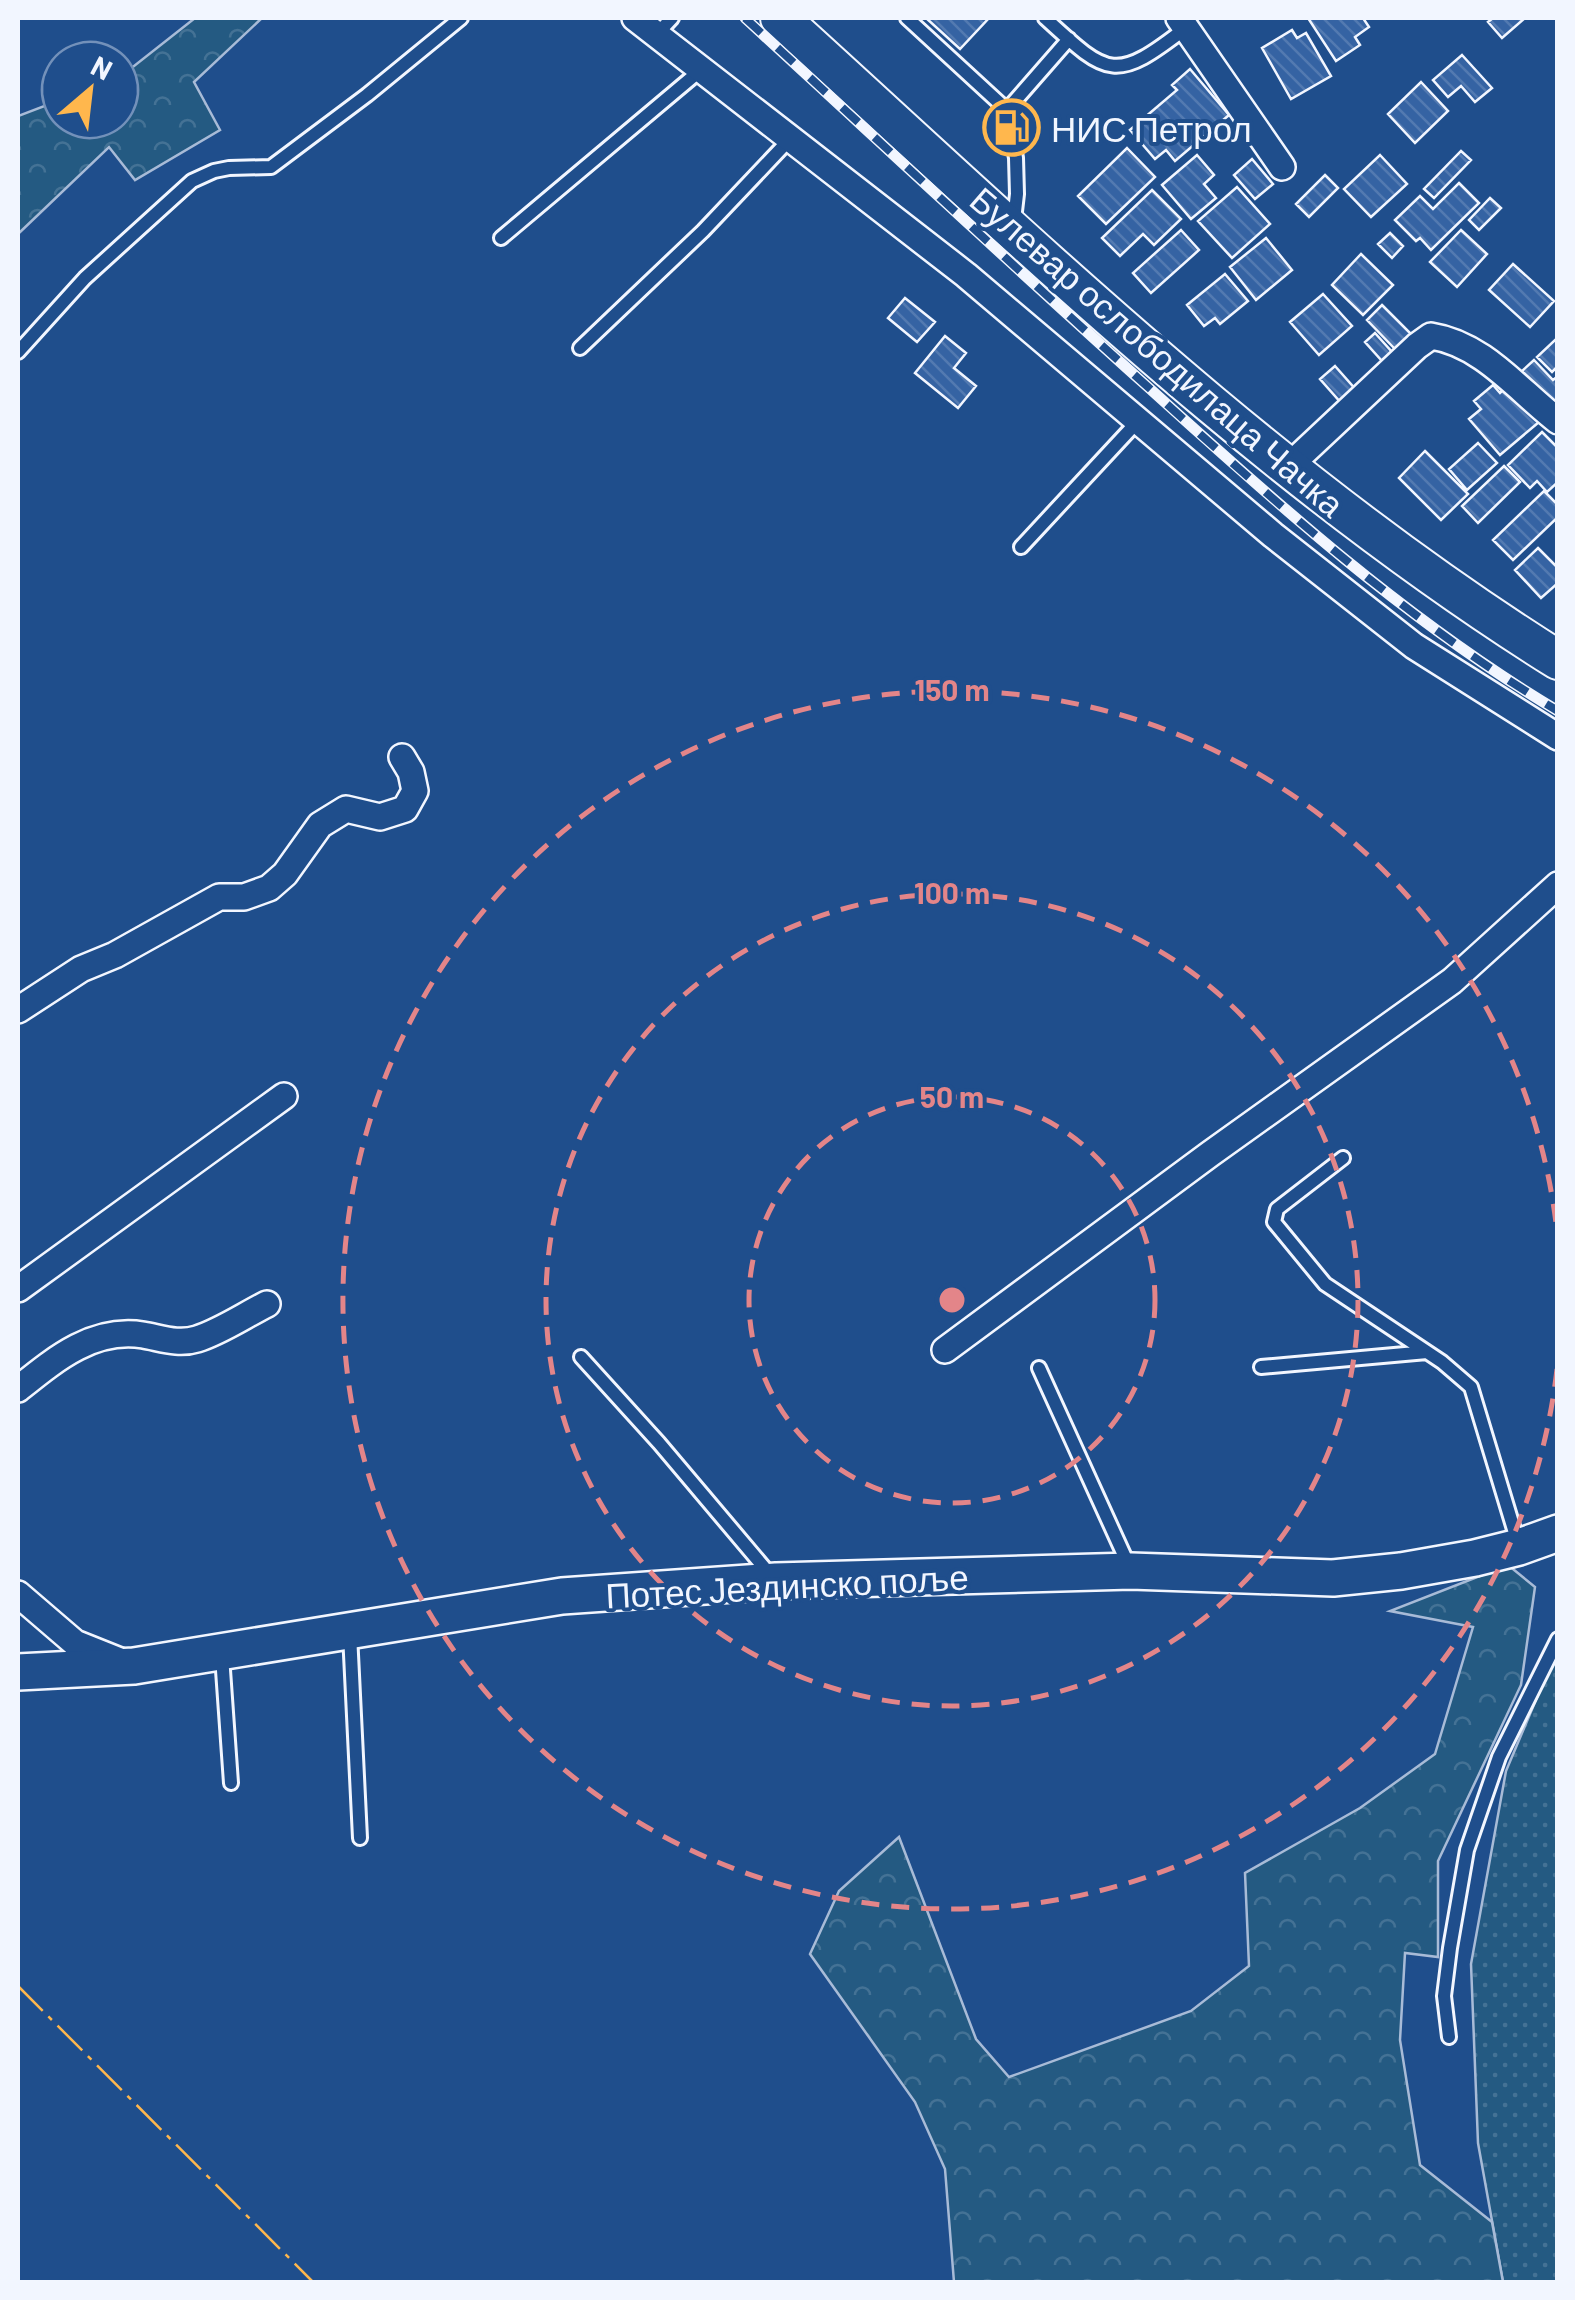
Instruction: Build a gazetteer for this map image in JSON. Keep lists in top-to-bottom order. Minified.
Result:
{"streets":{"main road":["Булевар ослободилаца Чачка","Потес Јездинско поље"]},"places":{"fuel station":["НИС Петрол"]},"north":"top right","rings":["150 m","100 m","50 m"]}
